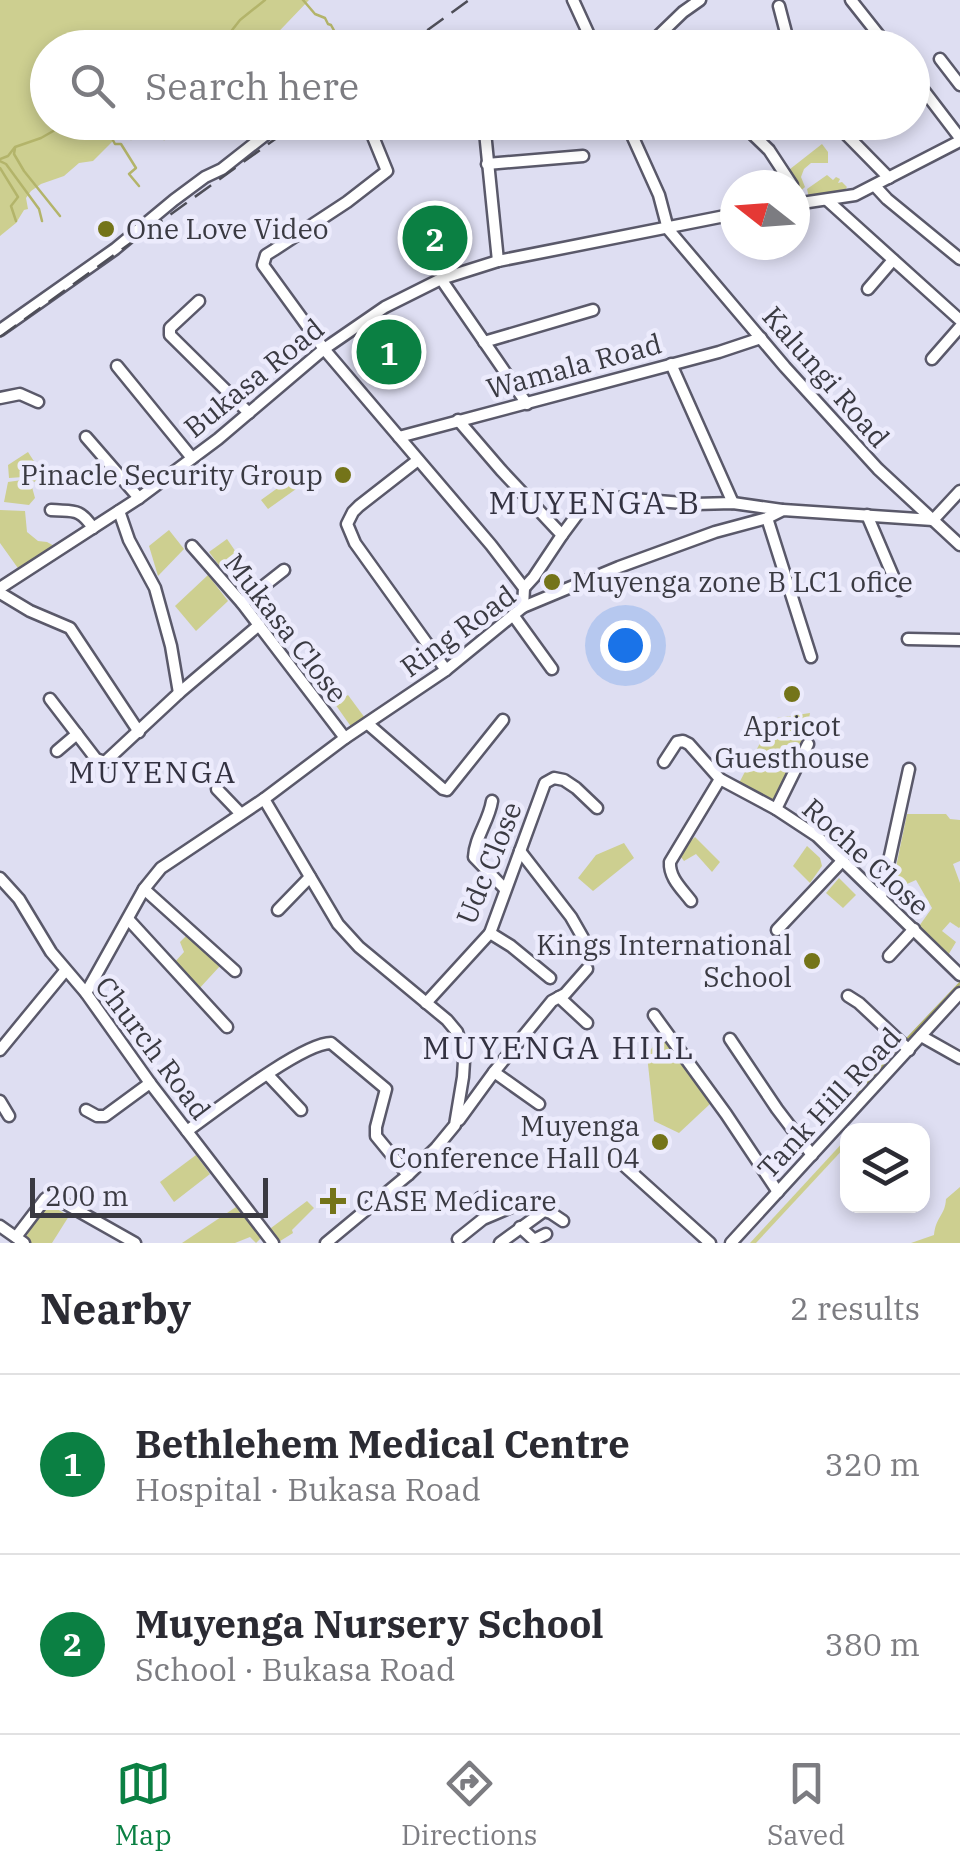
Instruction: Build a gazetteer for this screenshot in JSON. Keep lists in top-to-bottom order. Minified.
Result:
{"streets":{"street":["Wamala Road","Kalungi Road","Bukasa Road","Mukasa Close","Ring Road","Roche Close","Udc Close","Church Road","Tank Hill Road"]},"crossings":[["Wamala Road","Kalungi Road"],["Kalungi Road","Bukasa Road"],["Mukasa Close","Ring Road"],["Ring Road","Church Road"]],"districts":["MUYENGA B","MUYENGA","MUYENGA HILL"],"places":{"other":["One Love Video","Pinacle Security Group","Muyenga zone B LC1 ofice","Apricot Guesthouse","Kings International School","Muyenga Conference Hall 04"],"health":["CASE Medicare"]},"scale_bar":"200 m","north":"left","page":{"search":"Search here","pins":["2","1"],"scale":"200 m","heading":["Nearby","2 results"],"list":[{"mark":"1","name":"Bethlehem Medical Centre","note":"Hospital · Bukasa Road","value":"320 m"},{"mark":"2","name":"Muyenga Nursery School","note":"School · Bukasa Road","value":"380 m"}],"nav":["Map","Directions","Saved"]}}
